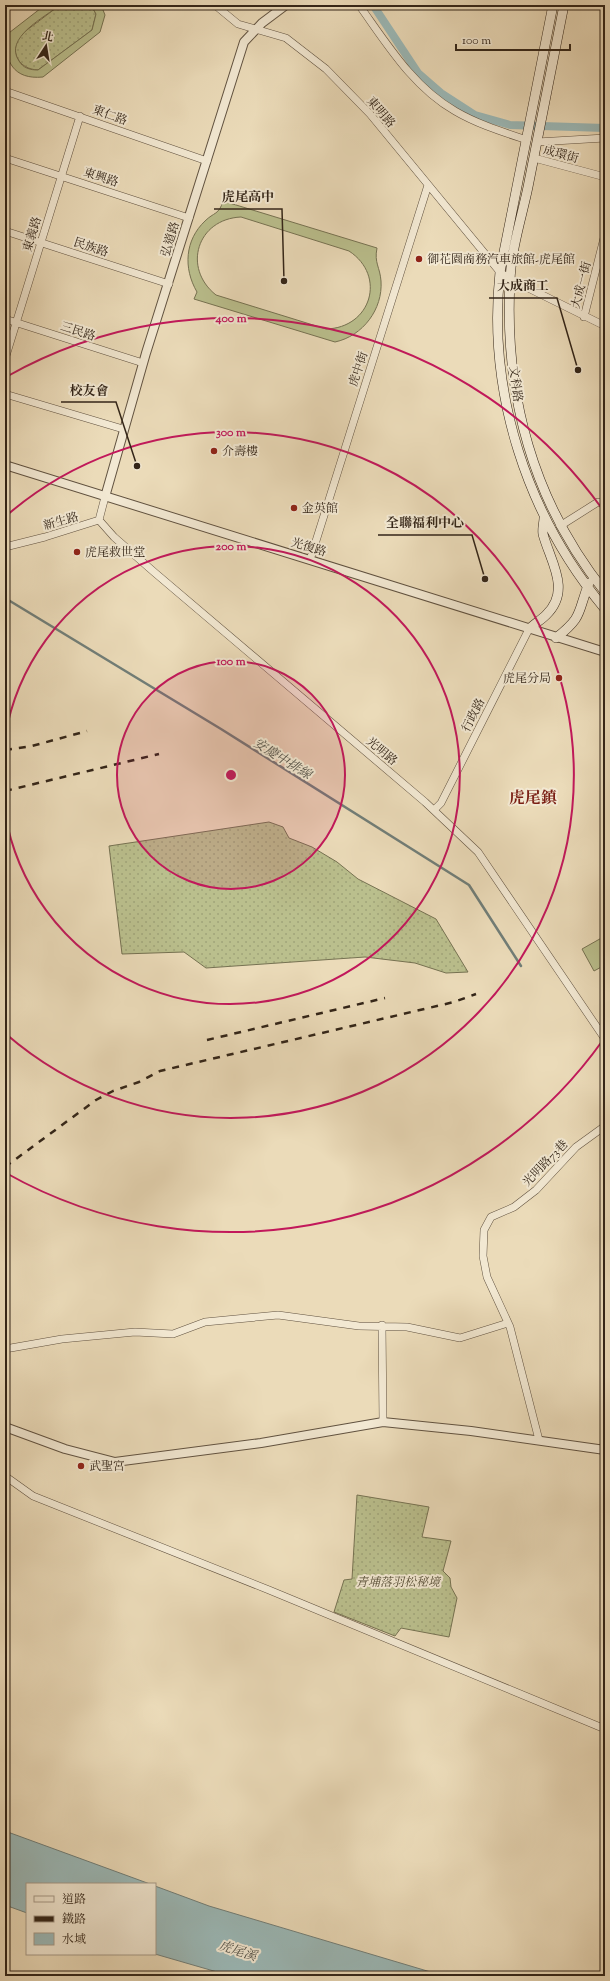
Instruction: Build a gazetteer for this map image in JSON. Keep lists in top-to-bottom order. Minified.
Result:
{"streets":{"main road":["文科路"],"street":["東明路","東仁路","成環街","東興路","東義路","弘道路","民族路","大成一街","三民路","虎中街","新生路","光復路","行政路","光明路","光明路73巷"]},"crossings":[["東明路","弘道路"],["東明路","大成一街"],["東明路","虎中街"],["東明路","文科路"],["東仁路","東義路"],["東仁路","弘道路"],["成環街","文科路"],["東興路","東義路"],["東興路","弘道路"],["東義路","民族路"],["東義路","三民路"],["弘道路","民族路"],["弘道路","三民路"],["弘道路","光復路"],["虎中街","光復路"],["新生路","光明路"],["光復路","行政路"],["行政路","光明路"]],"districts":["虎尾鎮"],"water":["安慶中排線","虎尾溪"],"parks":["青埔落羽松秘境"],"places":["御花園商務汽車旅館-虎尾館","虎尾高中","大成商工","介壽樓","校友會","金英館","虎尾救世堂","全聯福利中心","虎尾分局","武聖宮"],"legend":["道路","鐵路","水域"],"scale_bar":"100 m","north":"top","rings":["400 m","300 m","200 m","100 m"]}
